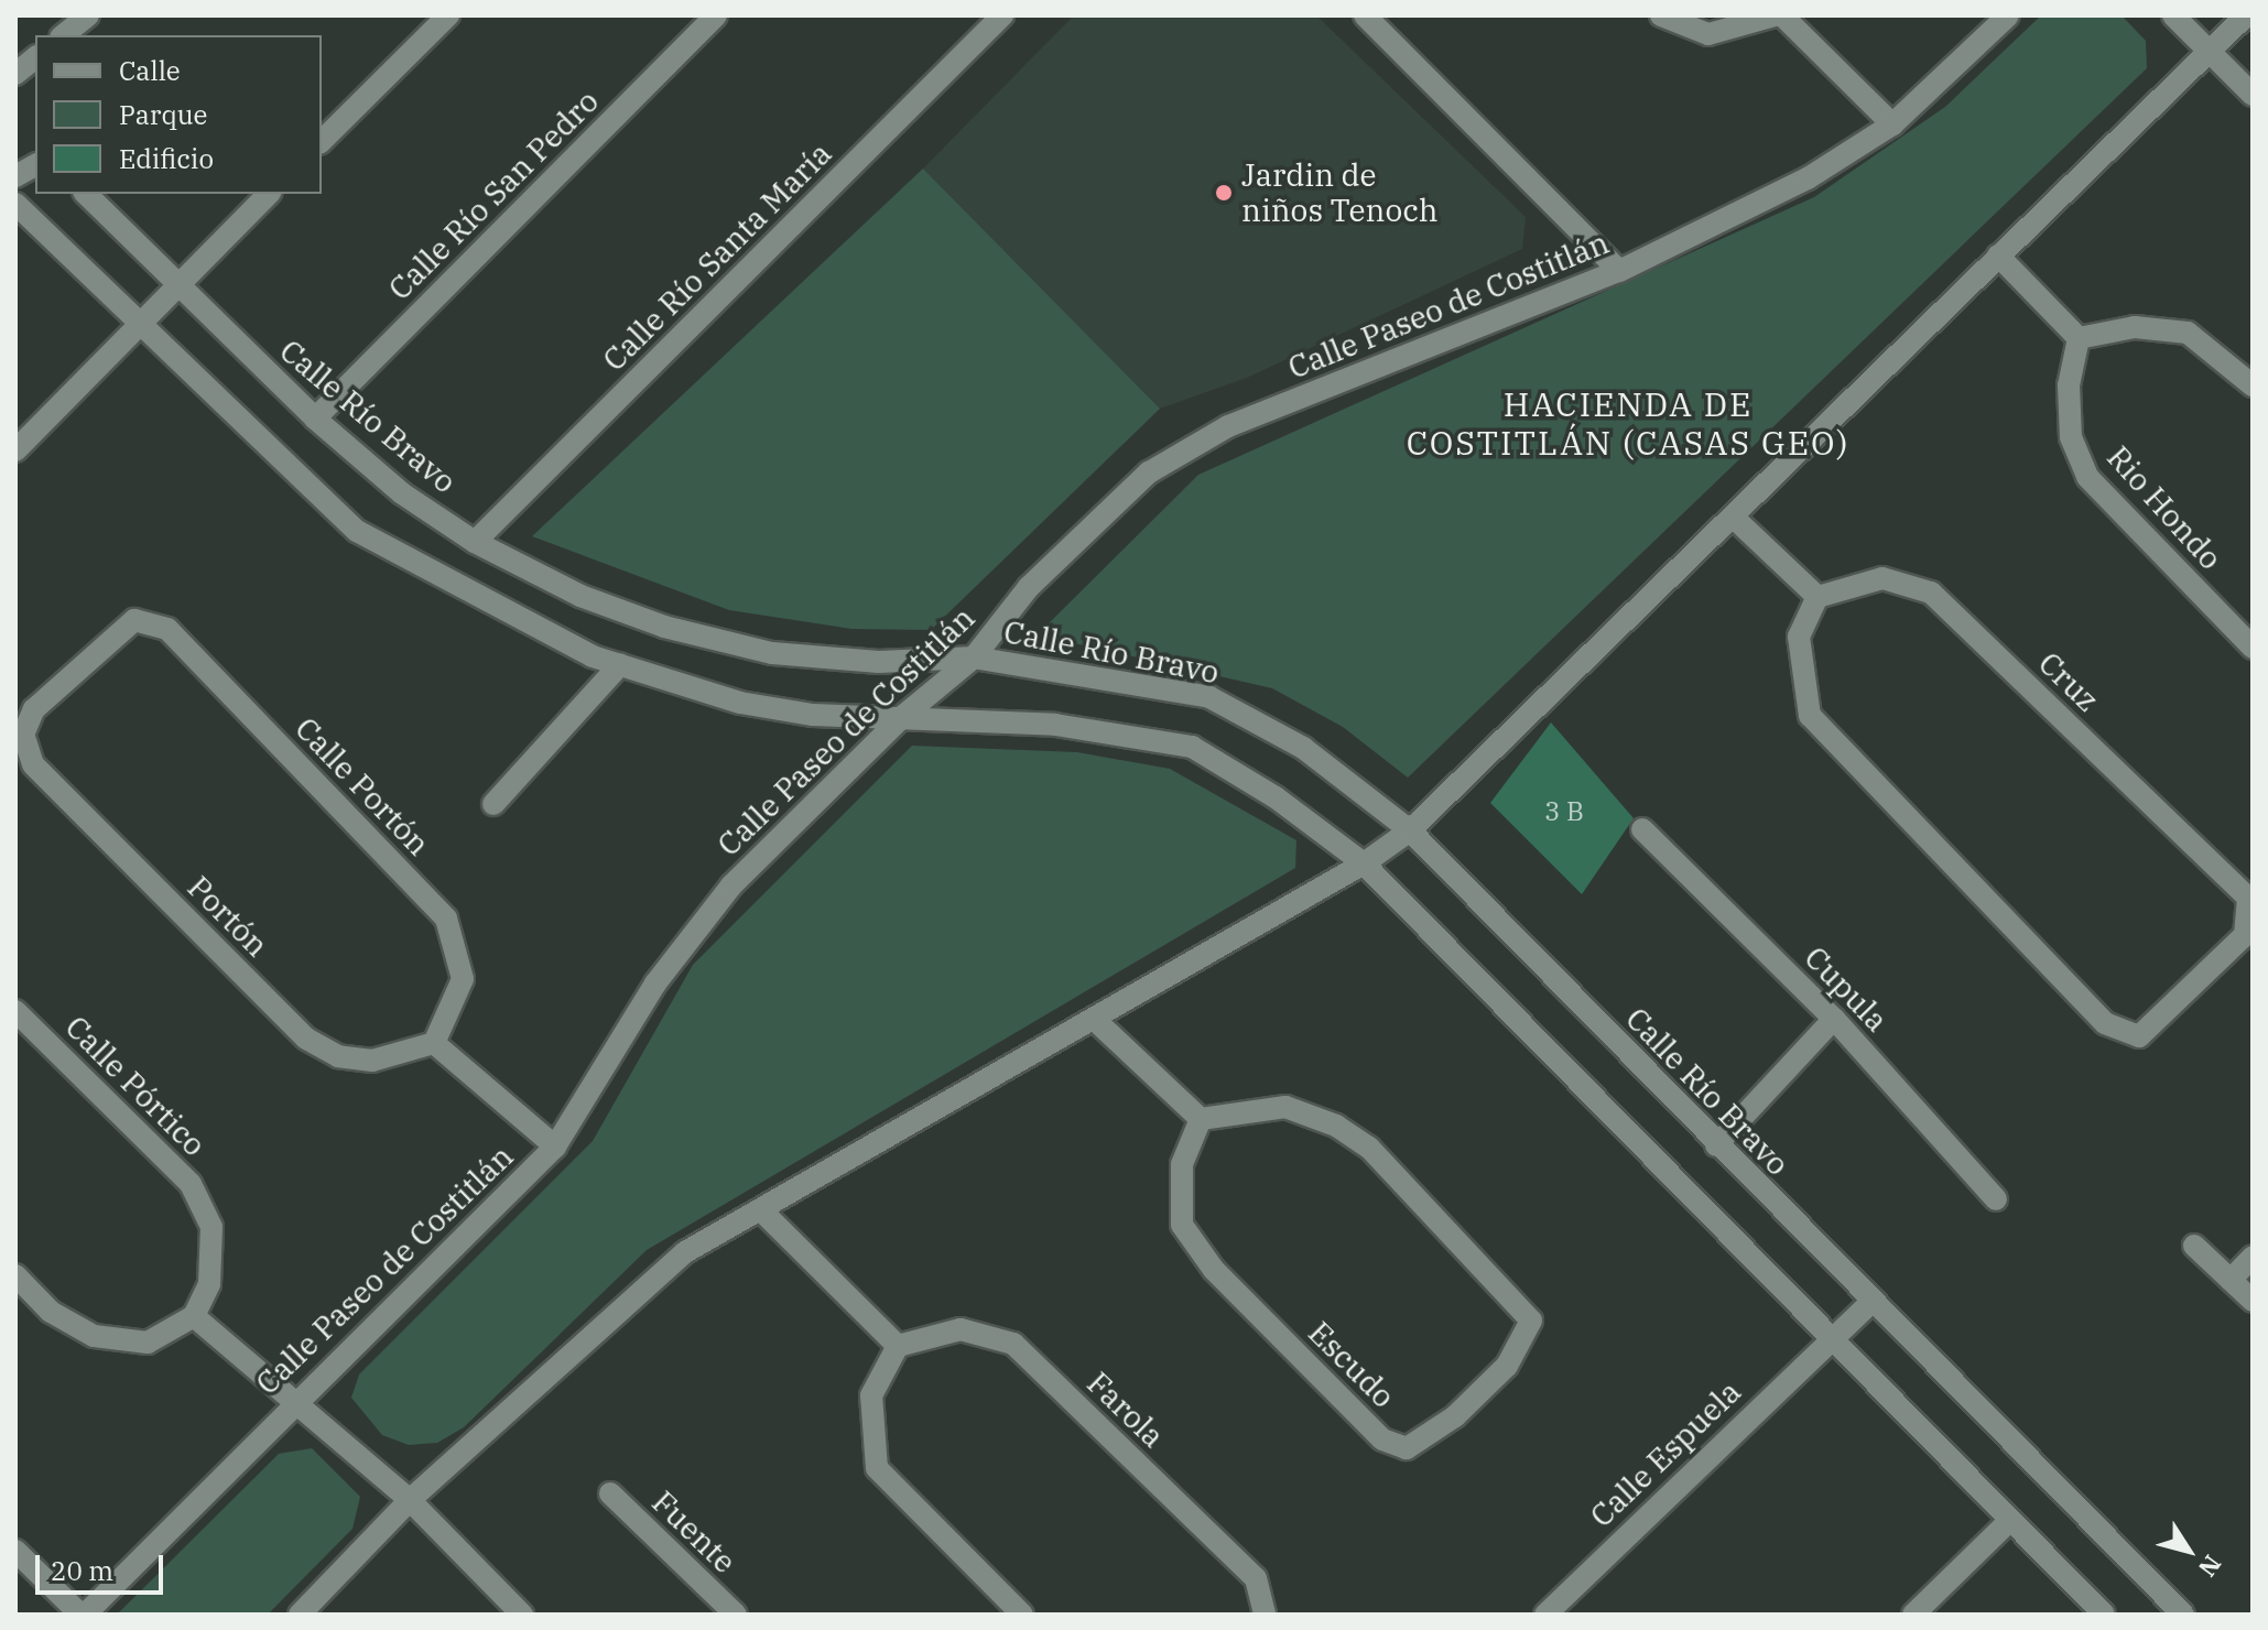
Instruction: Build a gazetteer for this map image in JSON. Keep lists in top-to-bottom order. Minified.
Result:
{"streets":{"street":["Calle Río San Pedro","Calle Río Santa María","Calle Paseo de Costitlán","Calle Río Bravo","Rio Hondo","Cruz","Calle Portón","Portón","Cupula","Calle Pórtico","Escudo","Farola","Calle Espuela","Fuente"]},"crossings":[["Calle Río San Pedro","Calle Río Bravo"],["Calle Río Santa María","Calle Río Bravo"],["Calle Paseo de Costitlán","Calle Río Bravo"],["Calle Río Bravo","Calle Espuela"],["Calle Portón","Portón"]],"districts":["HACIENDA DE COSTITLÁN (CASAS GEO)"],"places":["Jardin de niños Tenoch"],"house_numbers":["3 B"],"legend":["Calle","Parque","Edificio"],"scale_bar":"20 m","north":"bottom right"}
